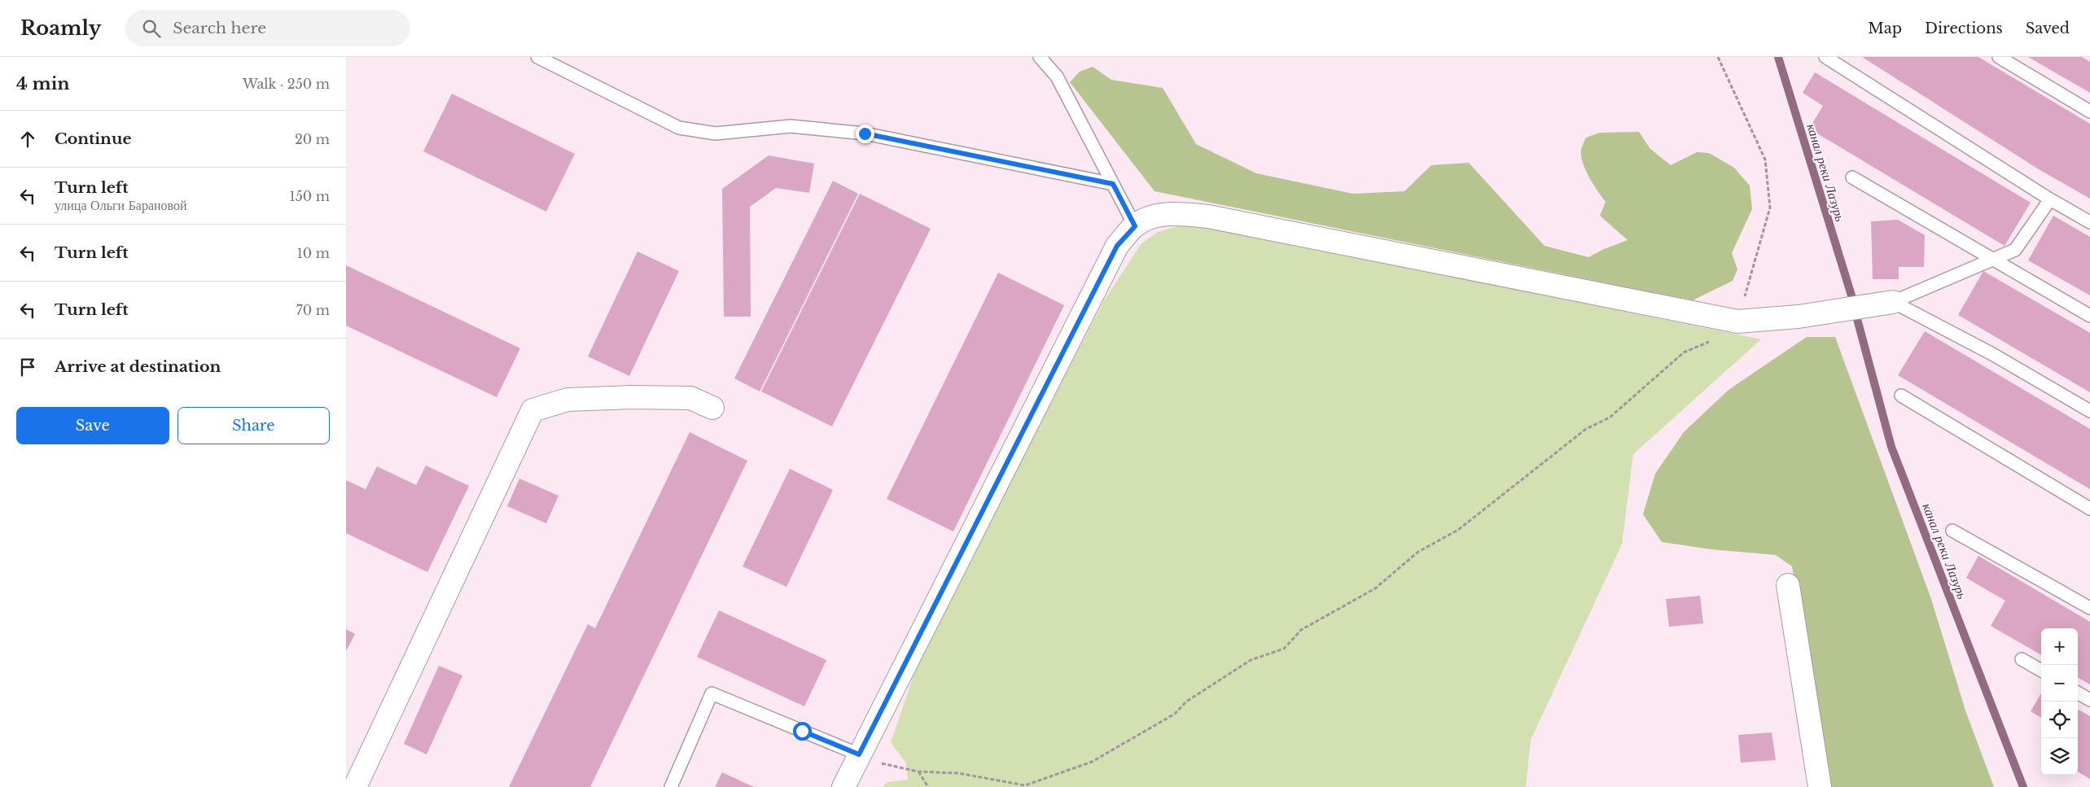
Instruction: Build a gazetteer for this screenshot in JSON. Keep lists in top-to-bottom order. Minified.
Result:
{"water":["канал реки Лазурь"],"page":{"header":"Roamly","search":"Search here","nav":["Map","Directions","Saved"],"heading":["4 min","Walk · 250 m"],"list":[["Continue","20 m"],["Turn left","улица Ольги Барановой","150 m"],["Turn left","10 m"],["Turn left","70 m"],"Arrive at destination"],"buttons":["Save","Share"],"map_buttons":["+","−"]}}
